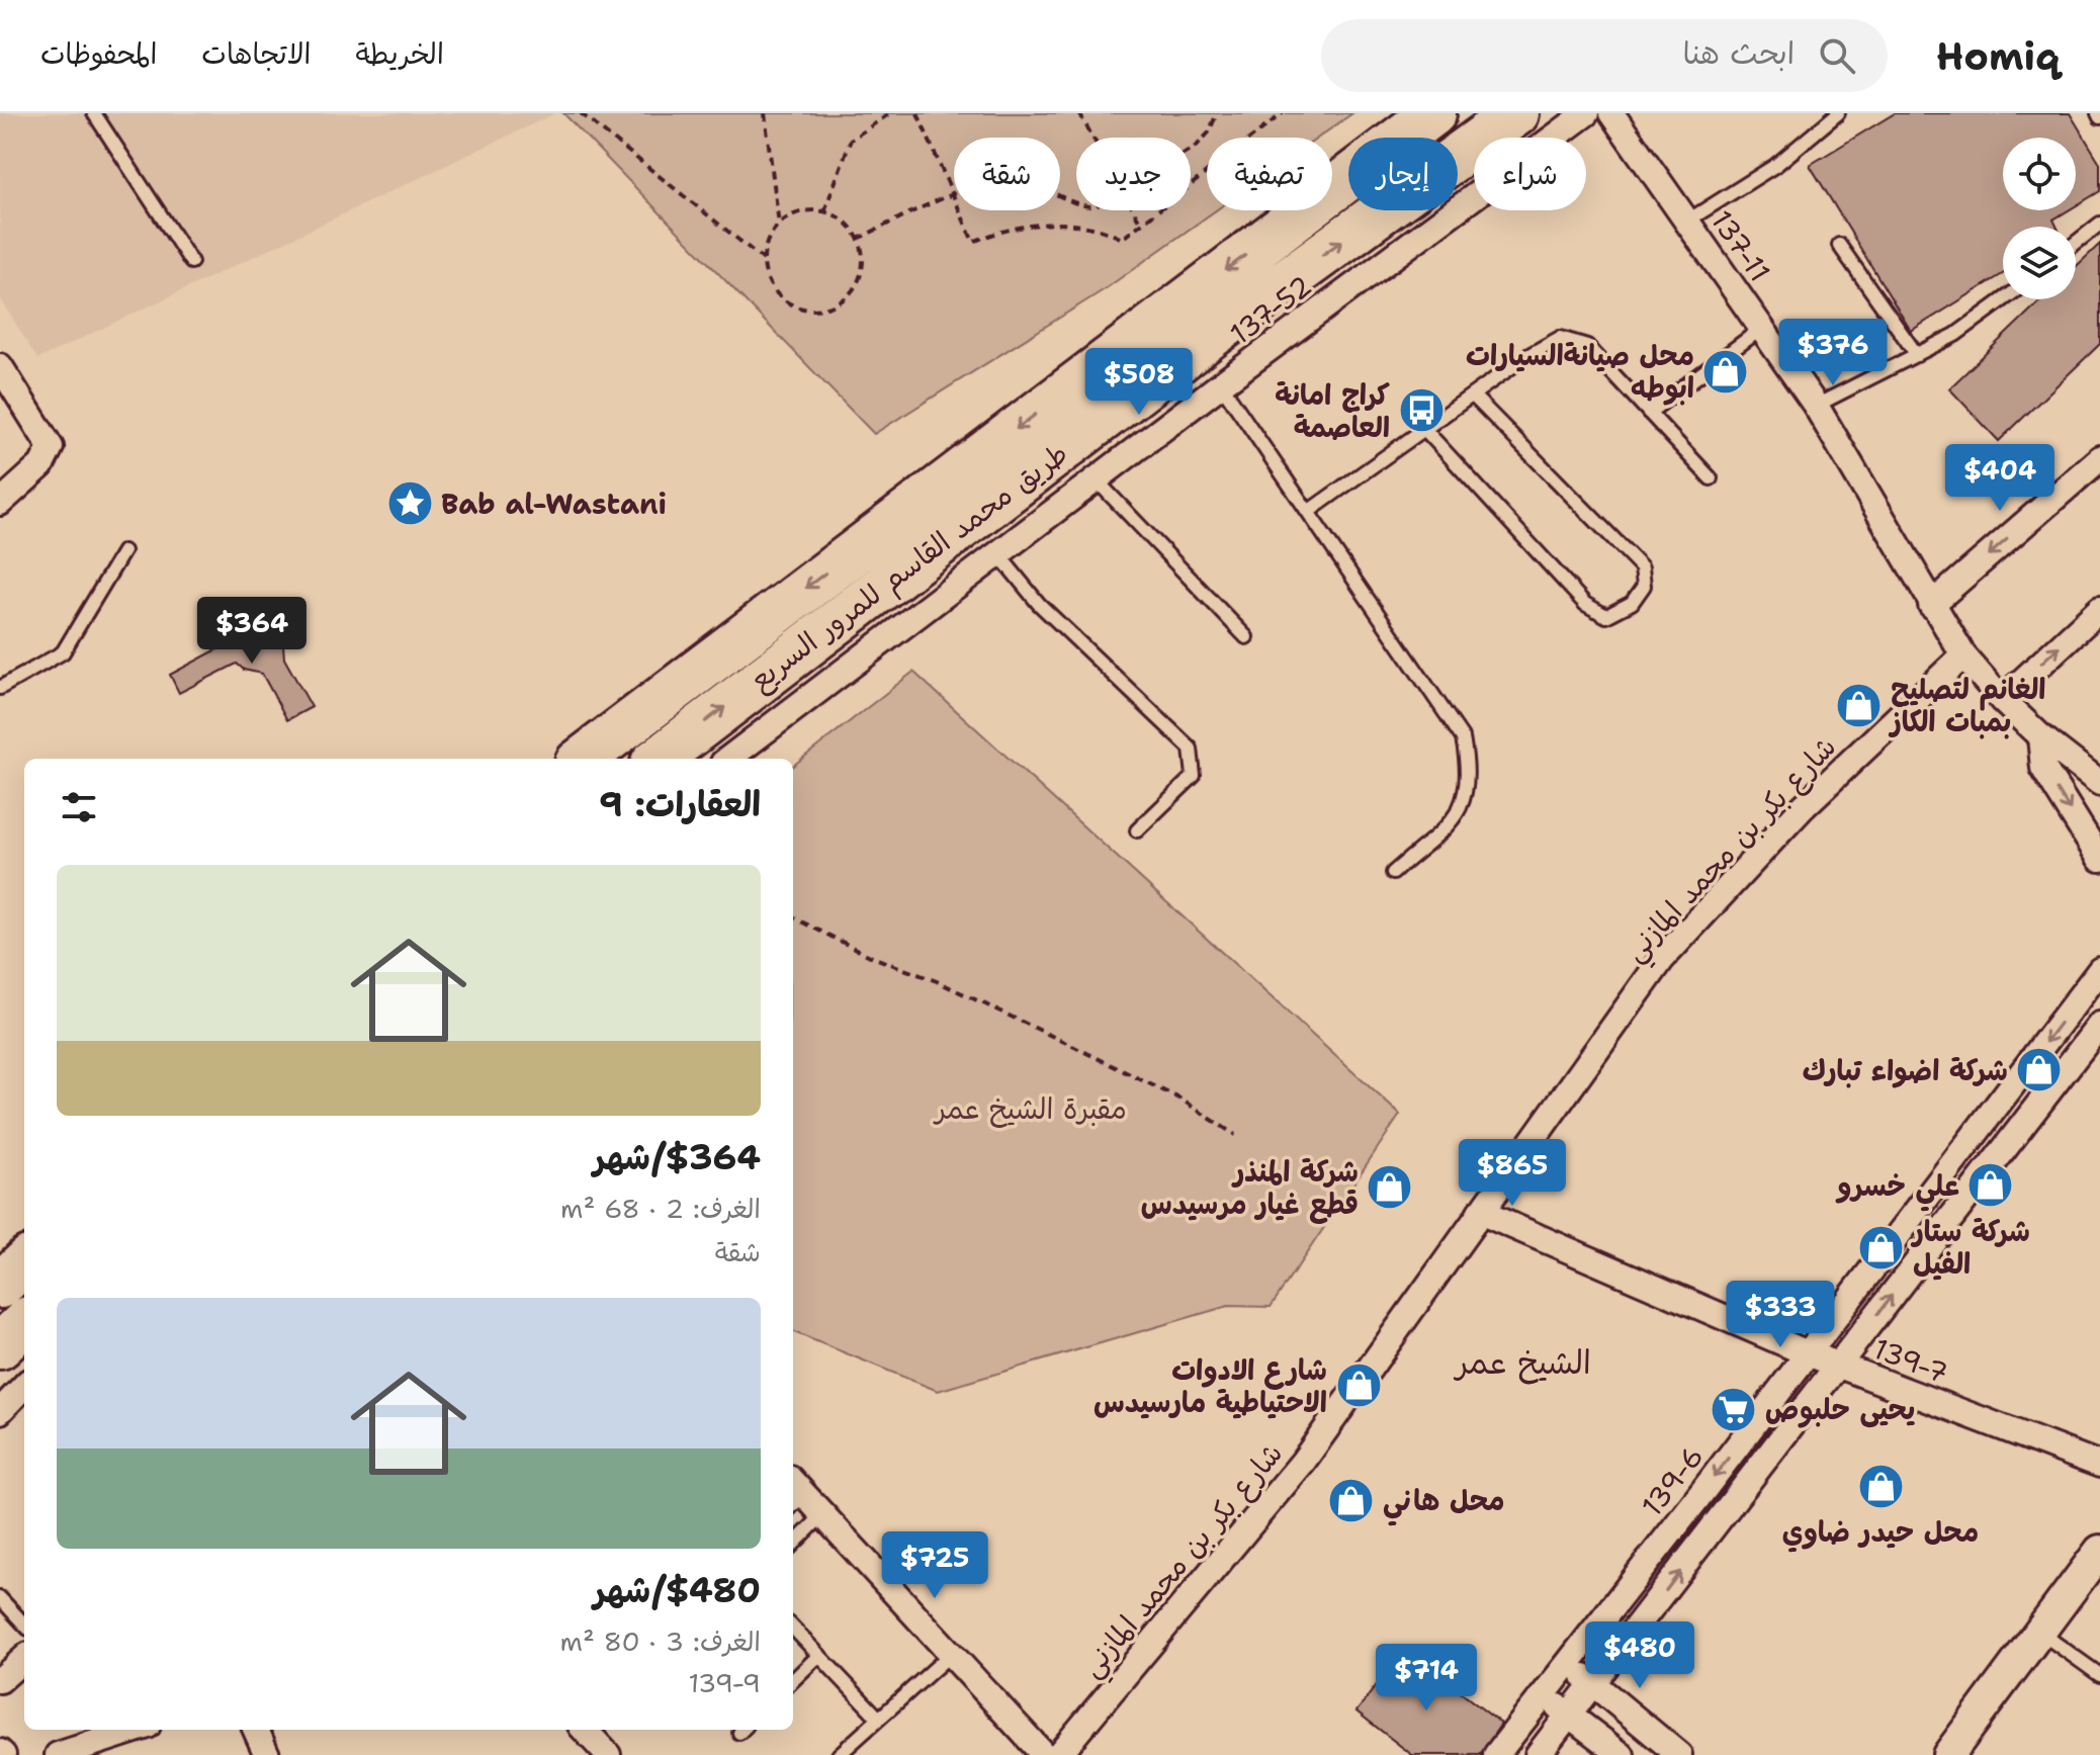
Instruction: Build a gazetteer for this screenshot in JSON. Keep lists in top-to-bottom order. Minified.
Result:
{"streets":{"highway":["طريق محمد القاسم للمرور السريع"],"street":["137-11","137-52","شارع بكر بن محمد المازني","139-7","139-6"]},"crossings":[["137-11","شارع بكر بن محمد المازني"],["شارع بكر بن محمد المازني","139-7"],["139-7","139-6"]],"districts":["الشيخ عمر"],"parks":["مقبرة الشيخ عمر"],"places":{"shop":["محل صيانةالسيارات ابوطه","الغانم لتصليح بمبات الكاز","شركة اضواء تبارك","علي خسرو","شركة المنذر قطع غيار مرسيدس","شركة ستار الفيل","شارع الادوات الاحتياطية مارسيدس","محل حيدر ضاوي","محل هاني"],"bus stop":["كراج امانة العاصمة"],"place":["Bab al-Wastani"],"supermarket":["يحيى حلبوص"]},"page":{"header":"Homiq","search":"ابحث هنا","nav":["الخريطة","الاتجاهات","المحفوظات"],"chip":["شراء","إيجار","تصفية","جديد","شقة"],"price":["$376","$508","$404","$364","$865","$333","$725","$480","$714"],"heading":"العقارات: 9","list":[{"name":"$364/شهر","note":"الغرف: 2 · 68 m² · شقة"},{"name":"$480/شهر","note":"الغرف: 3 · 80 m² · 139-9"}]}}
